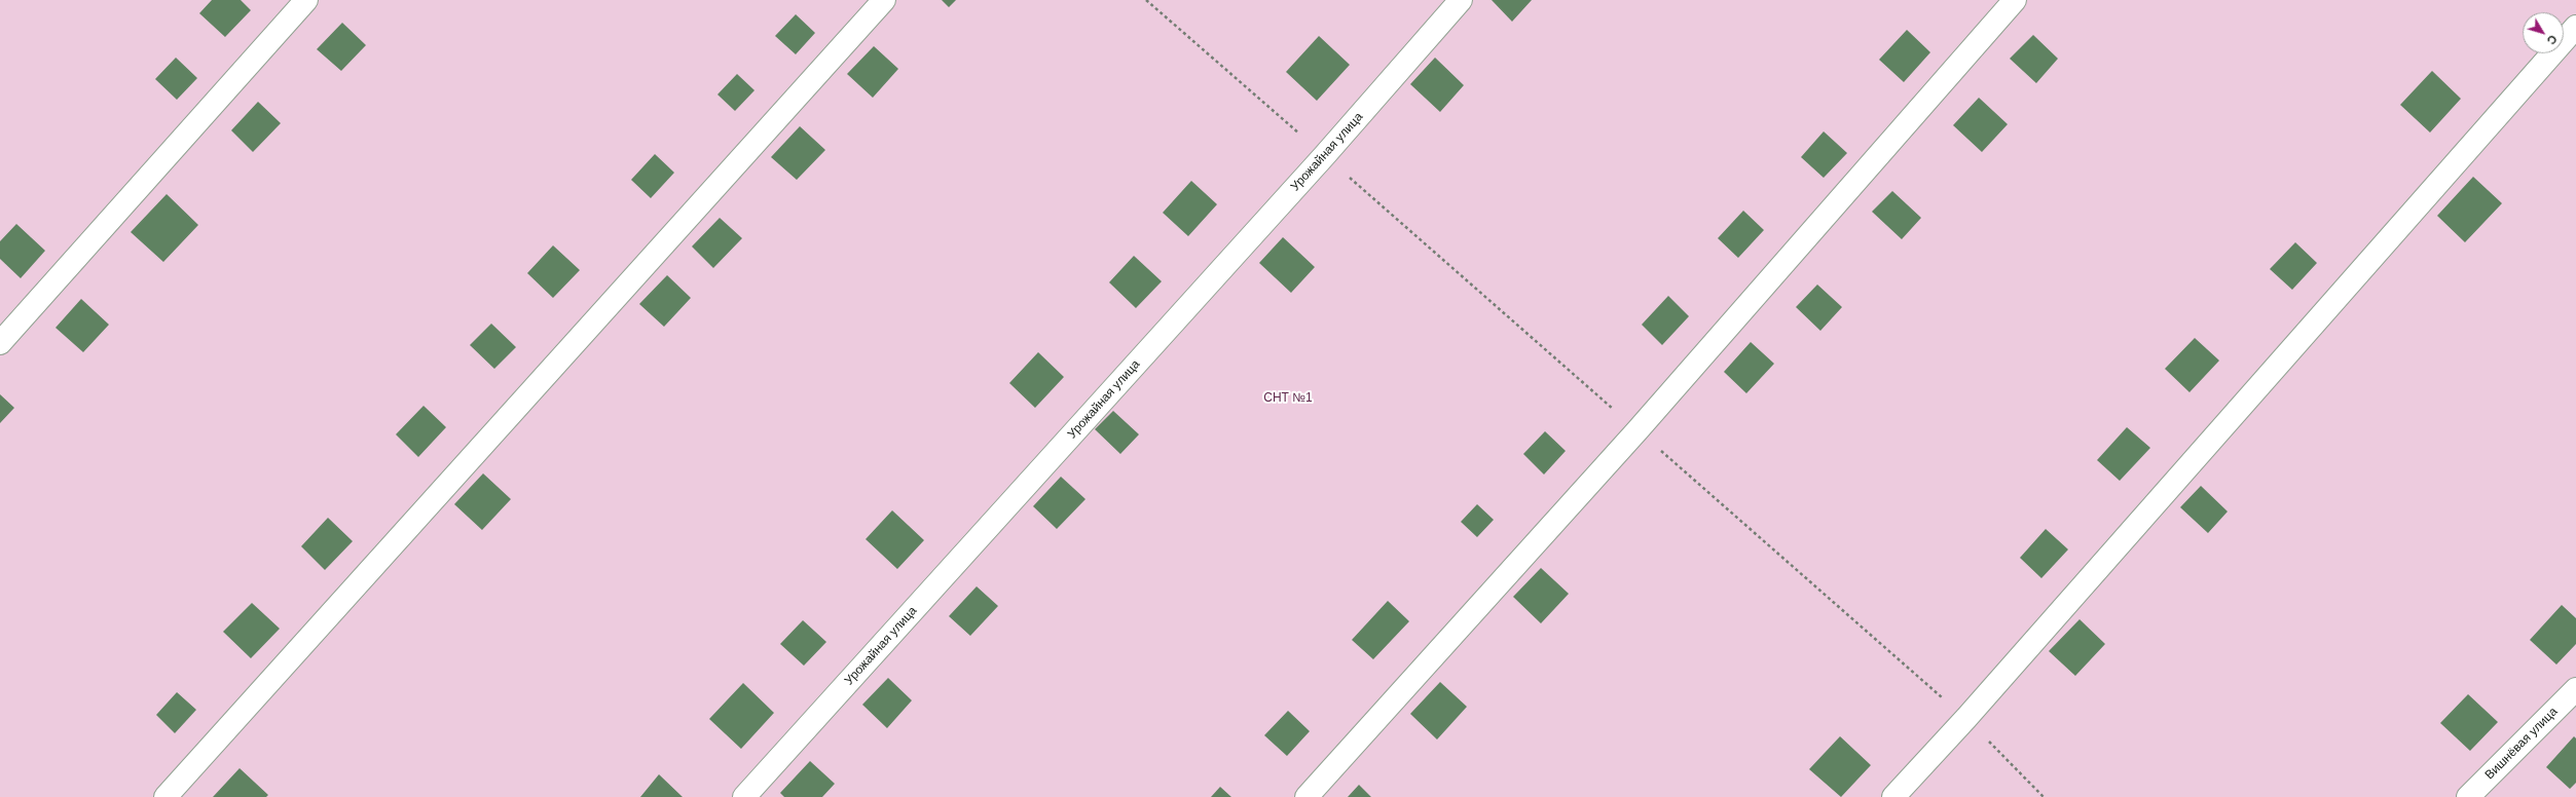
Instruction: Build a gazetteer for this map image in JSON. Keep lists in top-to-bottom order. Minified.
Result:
{"streets":{"street":["Урожайная улица","Вишнёвая улица"]},"parks":["СНТ №1"],"north":"bottom right"}
